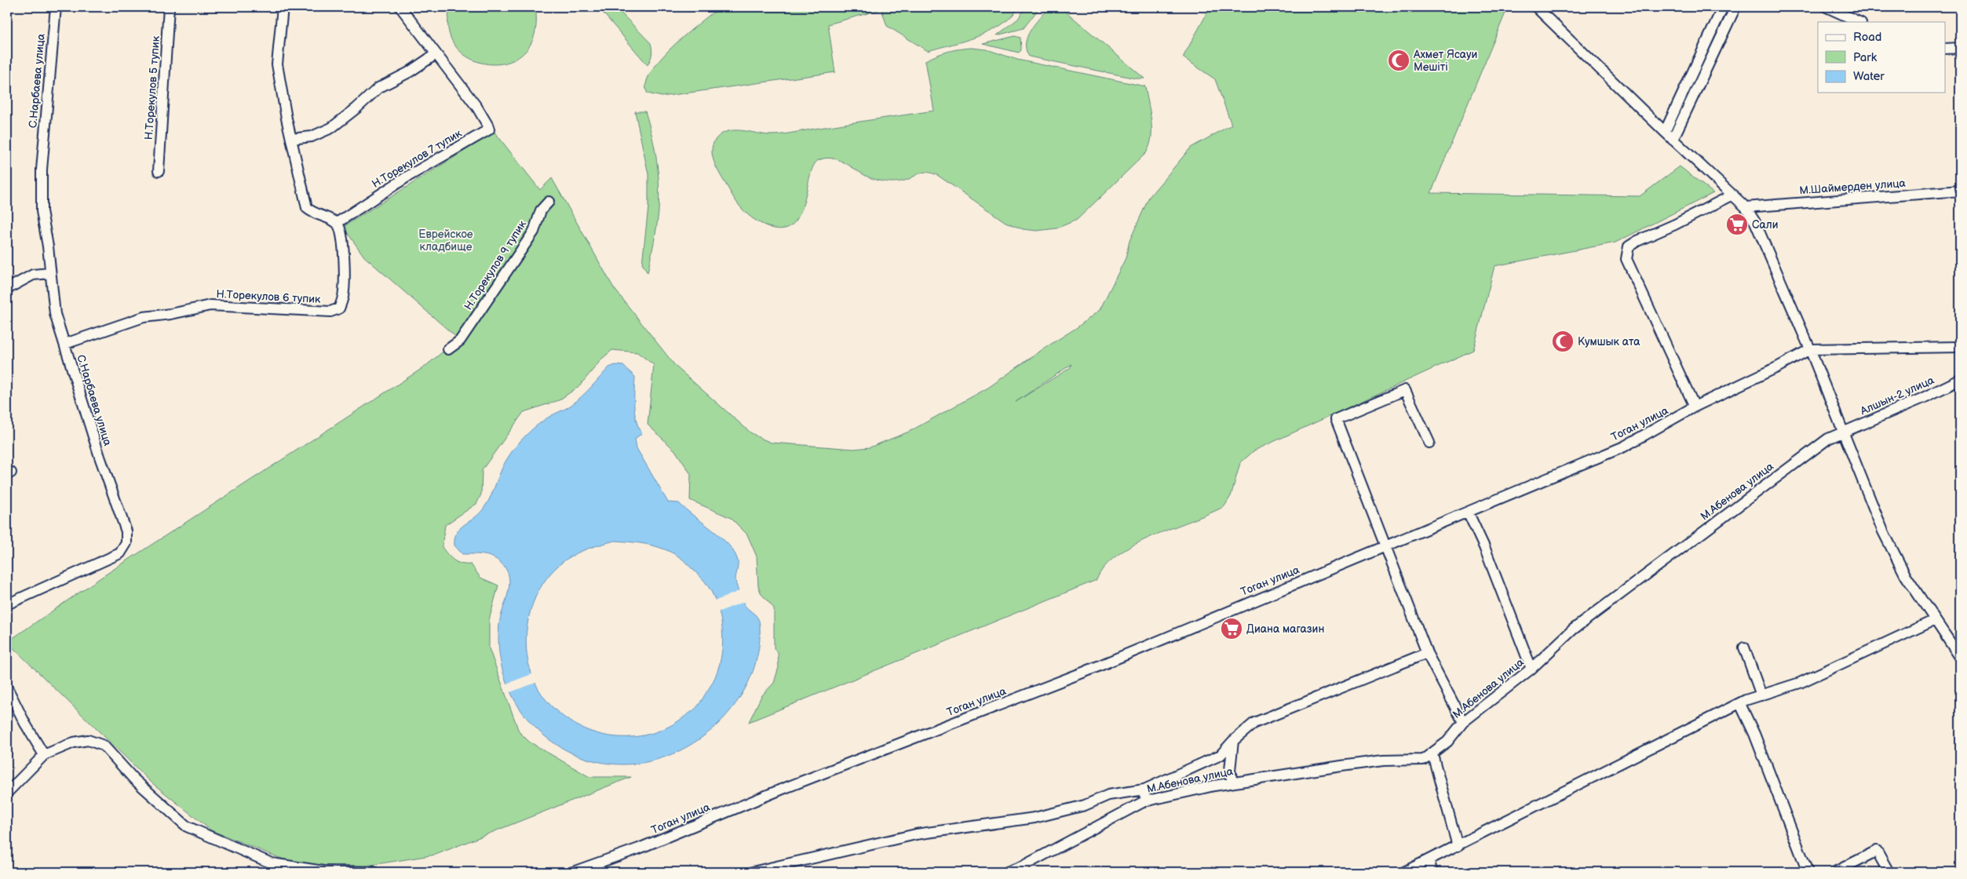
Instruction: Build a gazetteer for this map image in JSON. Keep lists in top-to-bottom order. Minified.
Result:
{"streets":{"street":["С.Нарбаева улица","Н.Торекулов 5 тупик","Н.Торекулов 7 тупик","М.Шаймерден улица","Н.Торекулов 9 тупик","Н.Торекулов 6 тупик","Алшын-2 улица","Тоган улица","М.Абенова улица"]},"crossings":[["С.Нарбаева улица","Н.Торекулов 6 тупик"],["Н.Торекулов 7 тупик","Н.Торекулов 6 тупик"],["Алшын-2 улица","М.Абенова улица"]],"parks":["Еврейское кладбище"],"places":{"mosque":["Ахмет Ясауи Мешіті","Кумшык ата"],"supermarket":["Сали","Диана магазин"]},"legend":["Road","Park","Water"]}
